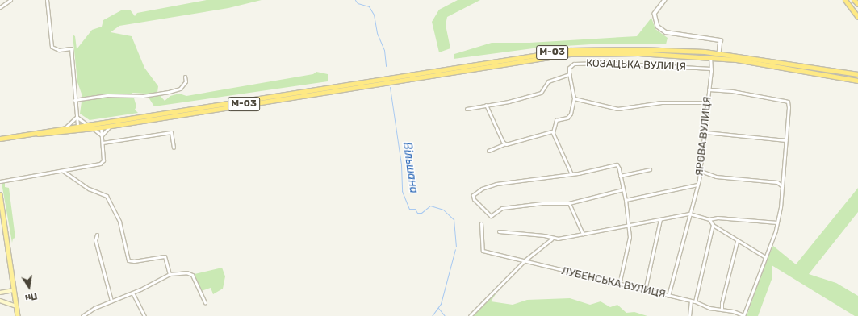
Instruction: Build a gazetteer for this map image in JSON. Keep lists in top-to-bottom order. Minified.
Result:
{"streets":{"highway":["М-03"],"street":["КОЗАЦЬКА ВУЛИЦЯ","ЯРОВА ВУЛИЦЯ","ЛУБЕНСЬКА ВУЛИЦЯ"]},"crossings":[["М-03","ЯРОВА ВУЛИЦЯ"],["КОЗАЦЬКА ВУЛИЦЯ","ЯРОВА ВУЛИЦЯ"],["ЯРОВА ВУЛИЦЯ","ЛУБЕНСЬКА ВУЛИЦЯ"]],"water":["Вільшана"],"north":"bottom"}
